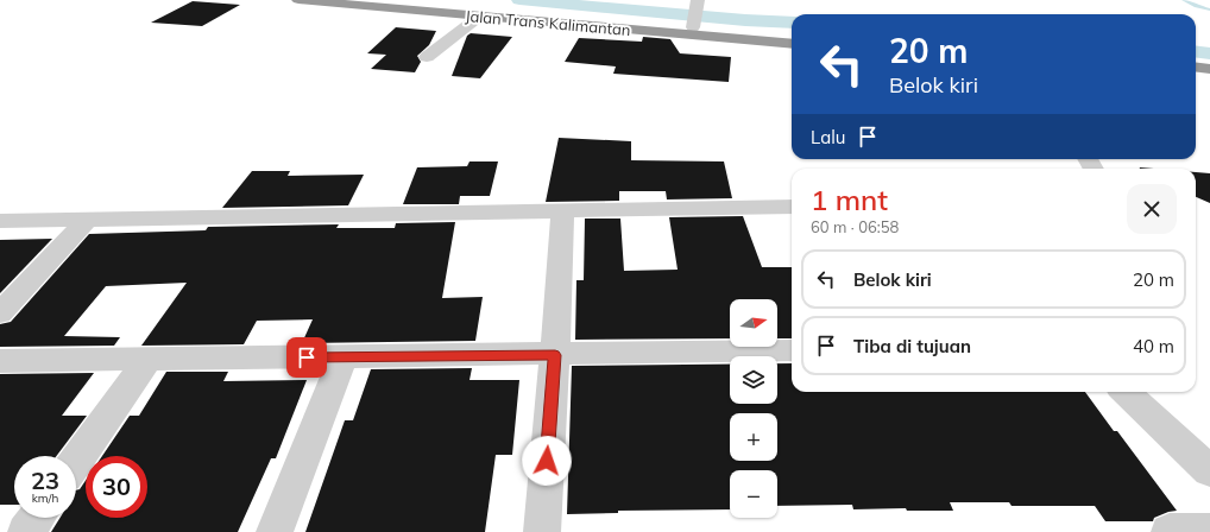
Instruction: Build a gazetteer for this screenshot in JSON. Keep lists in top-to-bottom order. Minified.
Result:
{"streets":{"highway":["Jalan Trans Kalimantan"]},"north":"right","page":{"turn":["20 m","Belok kiri"],"then":"Lalu","heading":["1 mnt","60 m · 06:58"],"list":[{"name":"Belok kiri","value":"20 m"},{"name":"Tiba di tujuan","value":"40 m"}],"map_buttons":["+","−"],"speed":"23 km/h","limit":"30"}}
